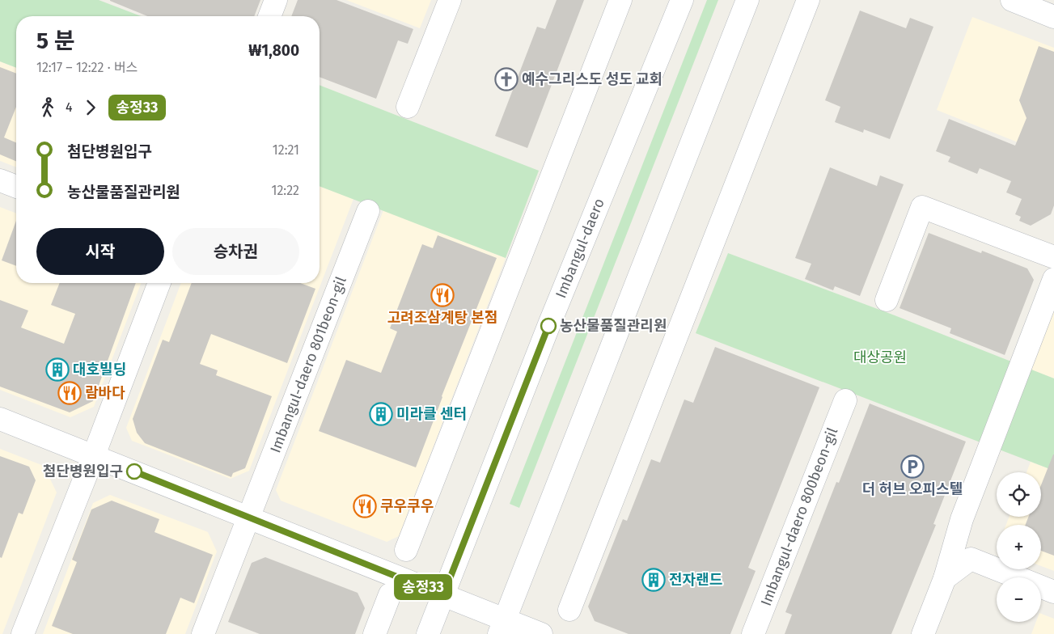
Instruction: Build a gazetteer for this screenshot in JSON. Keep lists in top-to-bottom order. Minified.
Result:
{"streets":{"street":["Imbangul-daero","Imbangul-daero 801beon-gil","Imbangul-daero 800beon-gil"]},"parks":["대상공원"],"places":{"church":["예수그리스도 성도 교회"],"restaurant":["고려조삼계탕 본점","람바다","쿠우쿠우"],"other":["농산물품질관리원","첨단병원입구"],"building":["대호빌딩","미라클 센터","전자랜드"],"parking":["더 허브 오피스텔"]},"lines":["bus line 송정33"],"page":{"on_map":"송정33","heading":["5 분","12:17 – 12:22 · 버스","₩1,800"],"legs":["4","송정33"],"list":[{"name":"첨단병원입구","value":"12:21"},{"name":"농산물품질관리원","value":"12:22"}],"buttons":["시작","승차권"],"map_buttons":["+","−"]}}
